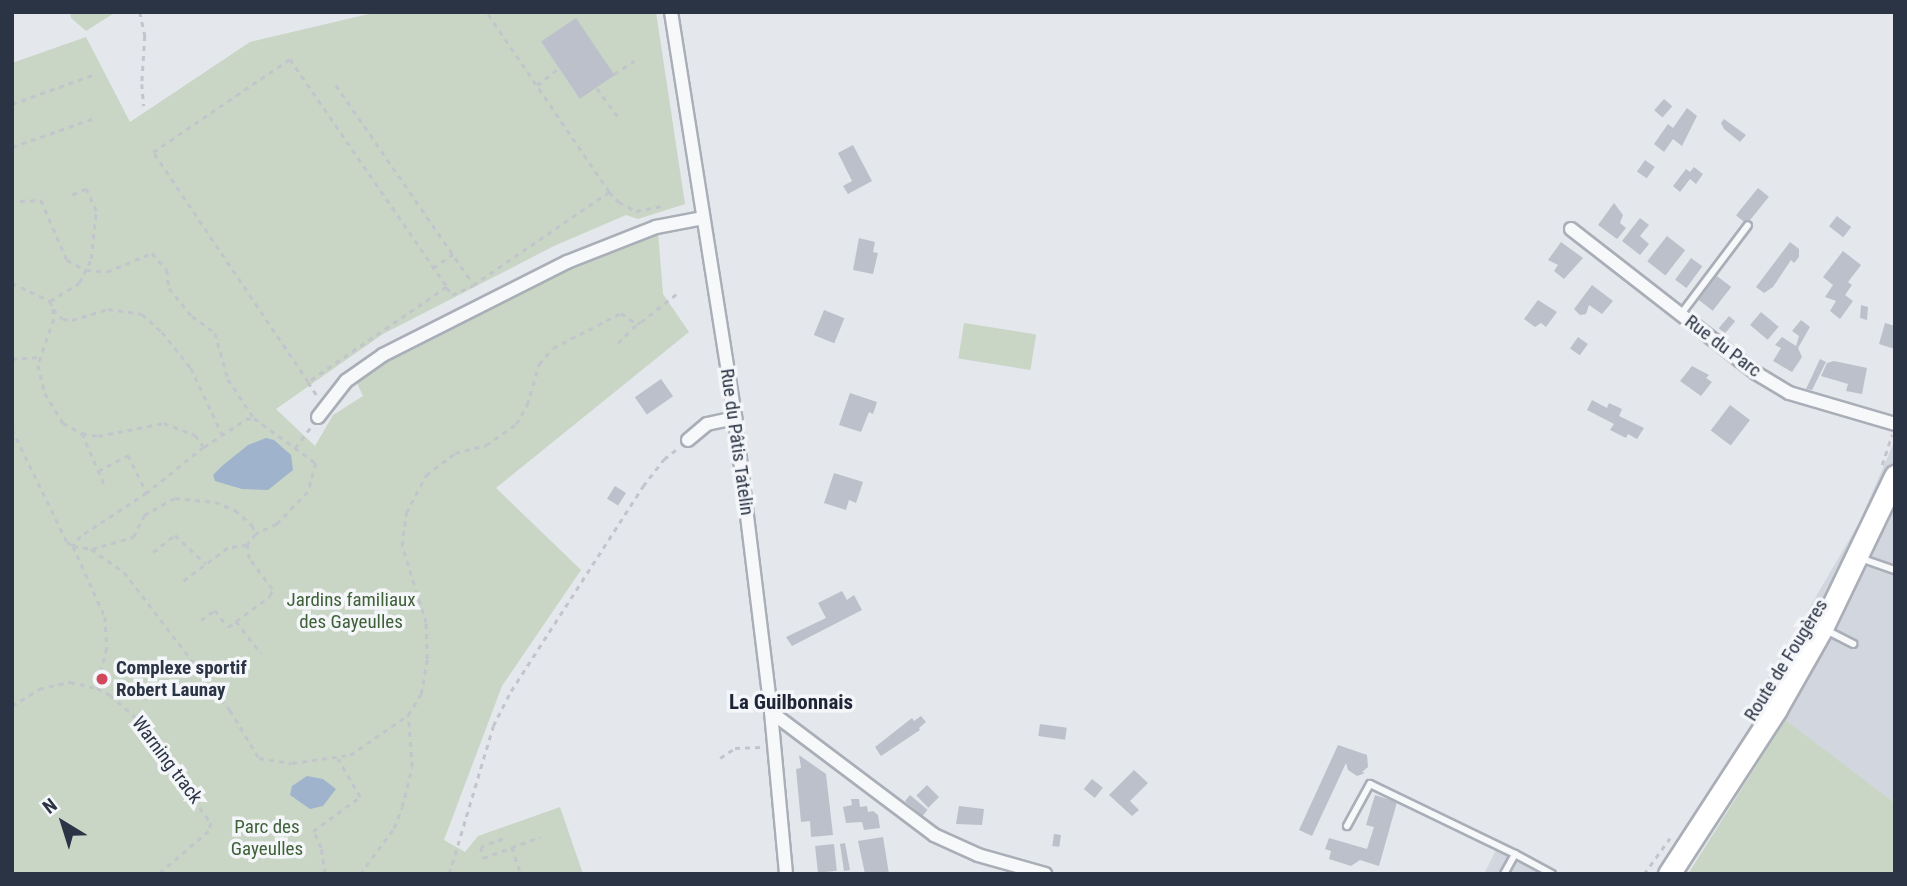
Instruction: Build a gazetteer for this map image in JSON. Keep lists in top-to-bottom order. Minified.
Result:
{"streets":{"street":["Rue du Parc","Rue du Pâtis Tatelin"],"path":["Warning track"]},"districts":["La Guilbonnais"],"parks":["Jardins familiaux des Gayeulles","Parc des Gayeulles"],"places":["Complexe sportif Robert Launay"],"north":"top left"}
